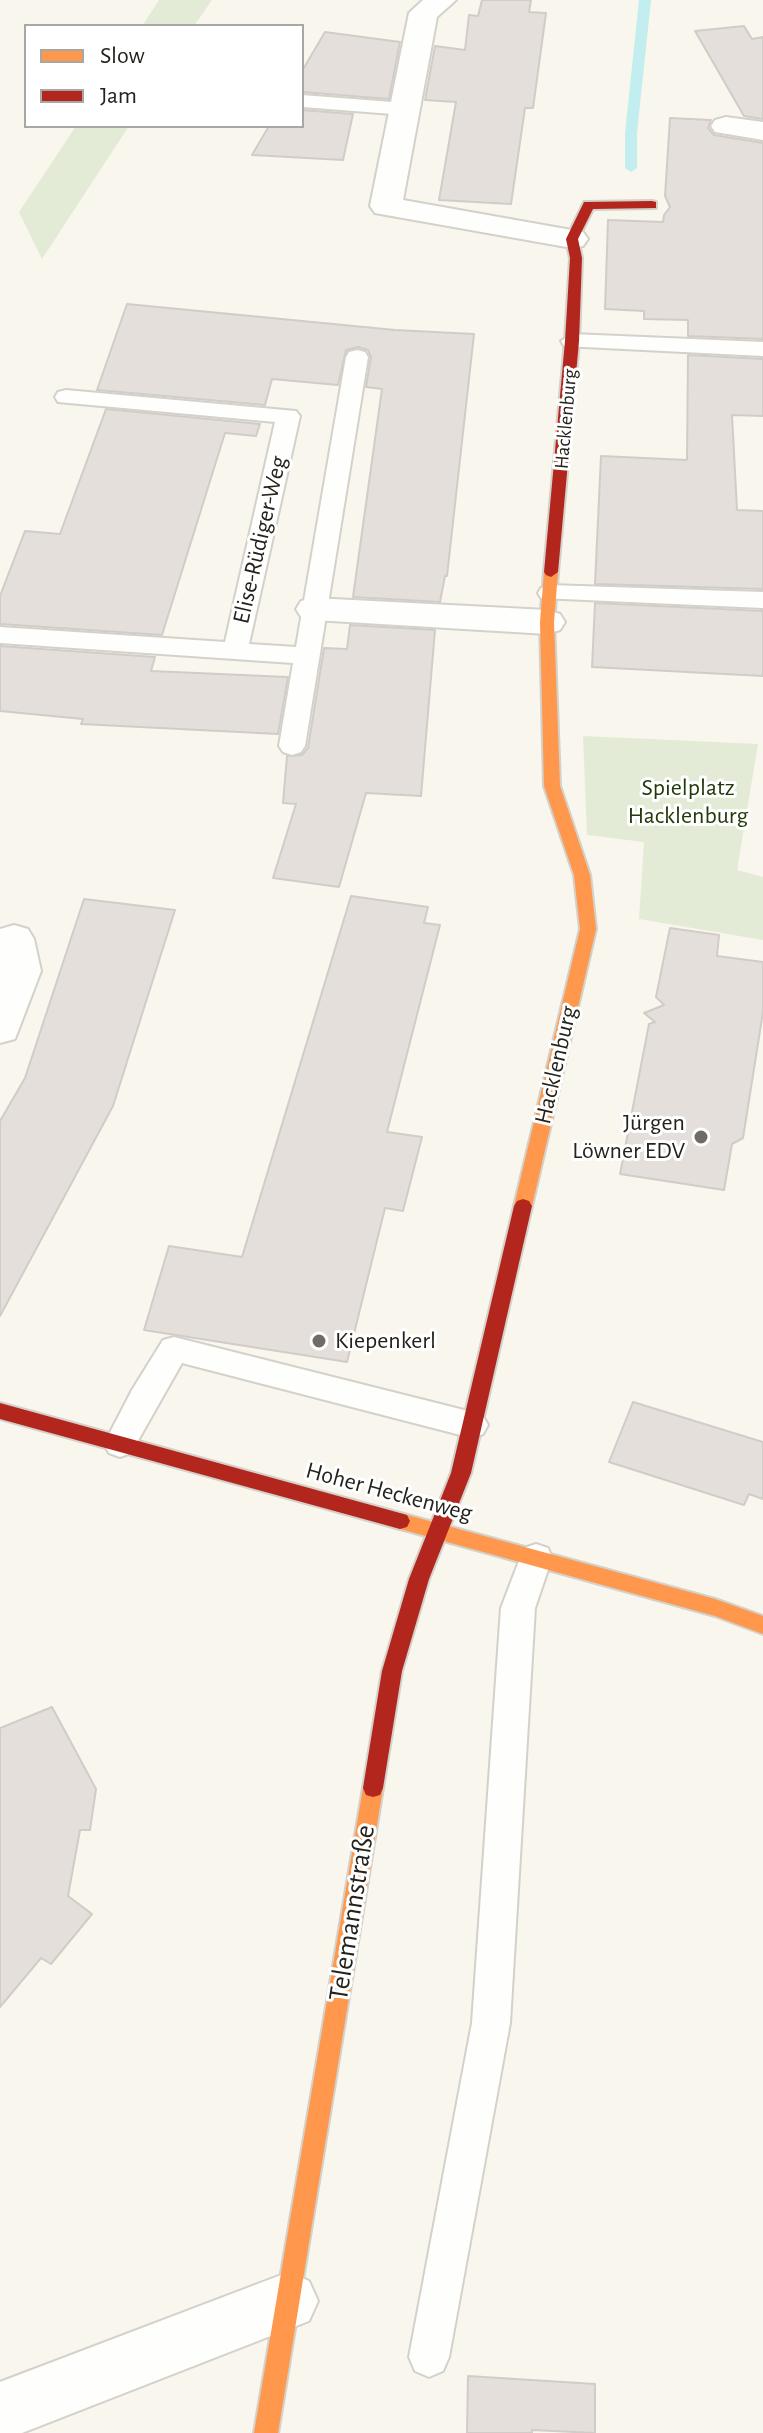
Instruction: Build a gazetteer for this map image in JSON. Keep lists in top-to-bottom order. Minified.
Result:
{"streets":{"street":["Hacklenburg","Hoher Heckenweg","Telemannstraße"],"lane":["Elise-Rüdiger-Weg"]},"crossings":[["Hacklenburg","Hoher Heckenweg"],["Hacklenburg","Telemannstraße"],["Hoher Heckenweg","Telemannstraße"]],"parks":["Spielplatz Hacklenburg"],"places":["Jürgen Löwner EDV","Kiepenkerl"],"legend":["Slow","Jam"]}
